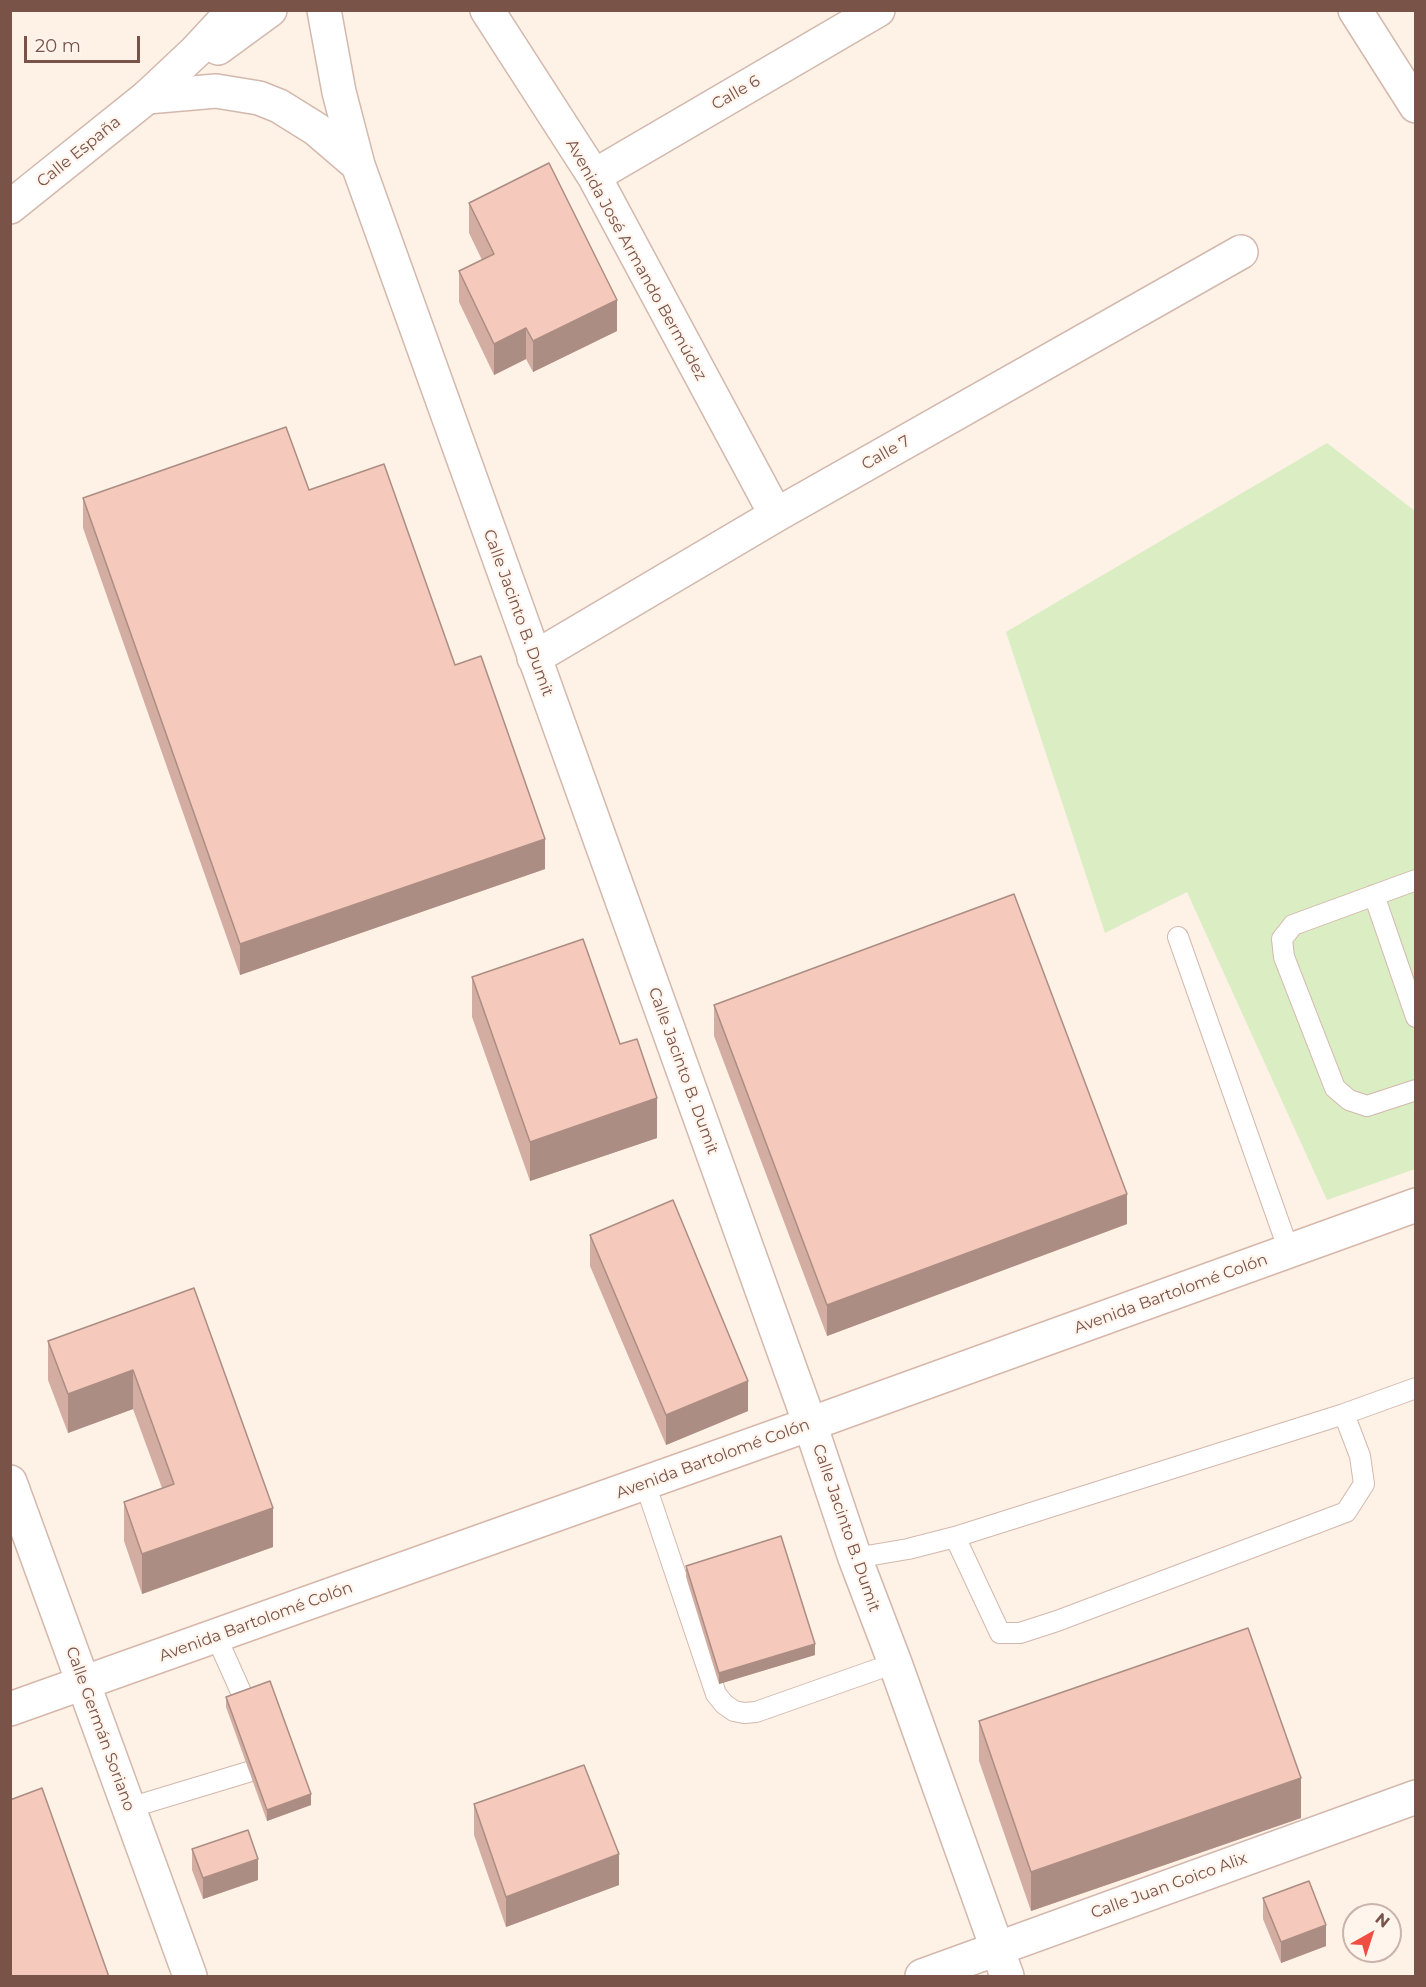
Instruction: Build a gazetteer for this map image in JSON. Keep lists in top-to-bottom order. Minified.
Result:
{"streets":{"street":["Calle 6","Calle España","Avenida José Armando Bermúdez","Calle 7","Calle Jacinto B. Dumit","Avenida Bartolomé Colón","Calle Germán Soriano","Calle Juan Goico Alix"]},"crossings":[["Calle 6","Avenida José Armando Bermúdez"],["Avenida José Armando Bermúdez","Calle 7"],["Calle 7","Calle Jacinto B. Dumit"],["Calle Jacinto B. Dumit","Avenida Bartolomé Colón"],["Calle Jacinto B. Dumit","Calle Juan Goico Alix"],["Avenida Bartolomé Colón","Calle Germán Soriano"]],"scale_bar":"20 m","north":"top right"}
